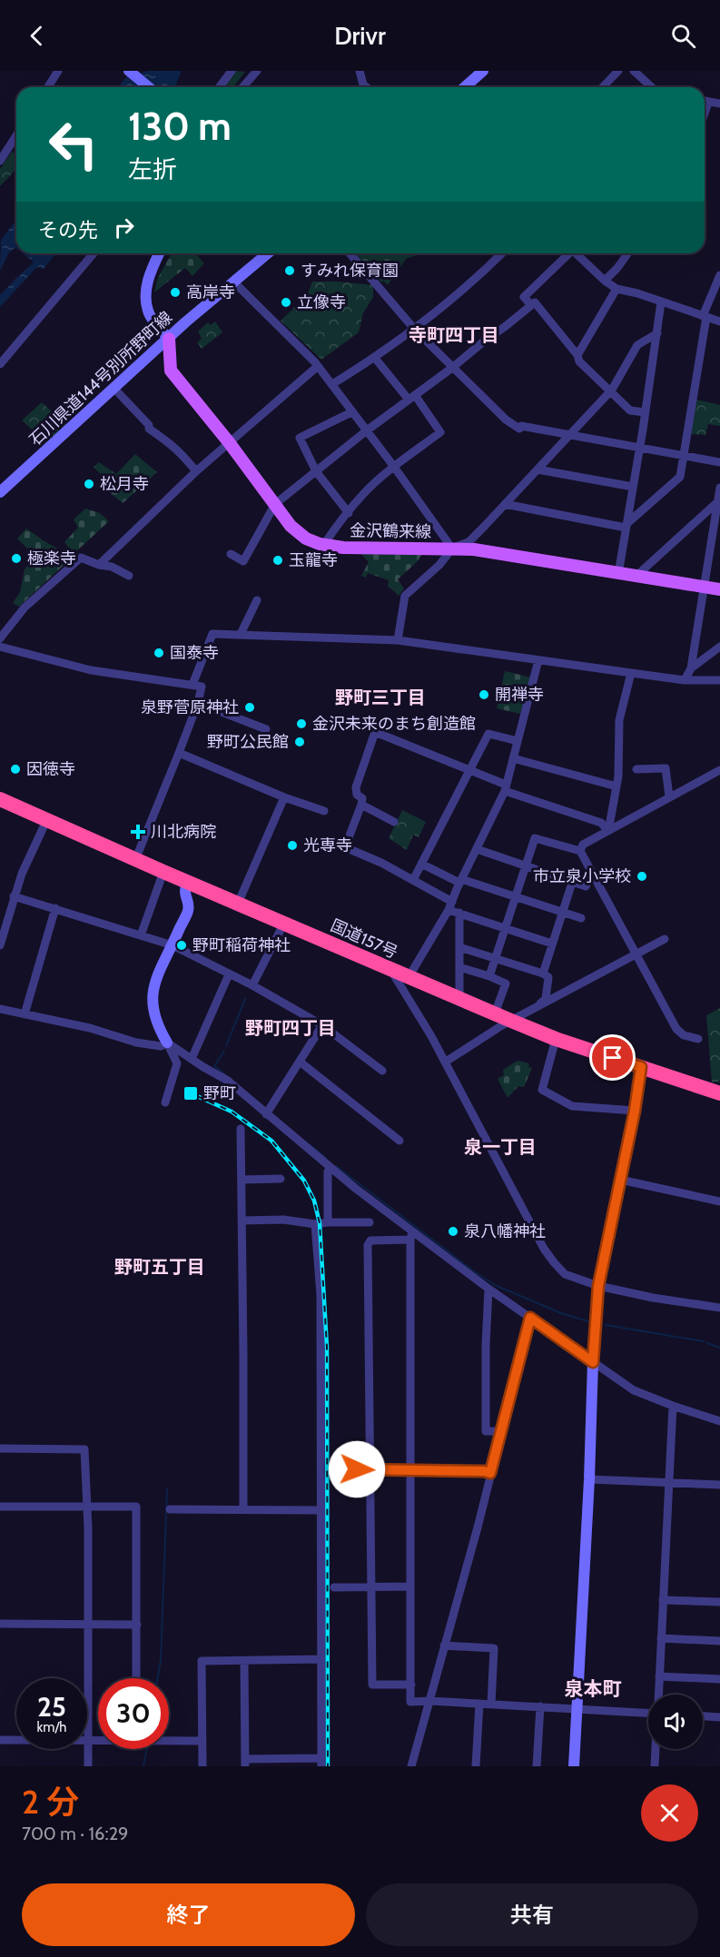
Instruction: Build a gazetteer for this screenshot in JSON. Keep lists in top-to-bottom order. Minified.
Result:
{"streets":{"highway":["国道157号"],"main road":["金沢鶴来線"],"street":["石川県道144号別所野町線"]},"crossings":[["石川県道144号別所野町線","金沢鶴来線"]],"districts":["寺町四丁目","野町三丁目","野町四丁目","泉一丁目","野町五丁目","泉本町"],"places":{"other":["すみれ保育園","高岸寺","立像寺","松月寺","極楽寺","玉龍寺","国泰寺","開禅寺","泉野菅原神社","金沢未来のまち創造館","野町公民館","因徳寺","光専寺","市立泉小学校","野町稲荷神社","泉八幡神社"],"health":["川北病院"],"transit":["野町"]},"page":{"header":"Drivr","turn":["130 m","左折"],"then":"その先","speed":"25 km/h","limit":"30","heading":["2 分","700 m · 16:29"],"buttons":["終了","共有"]}}
